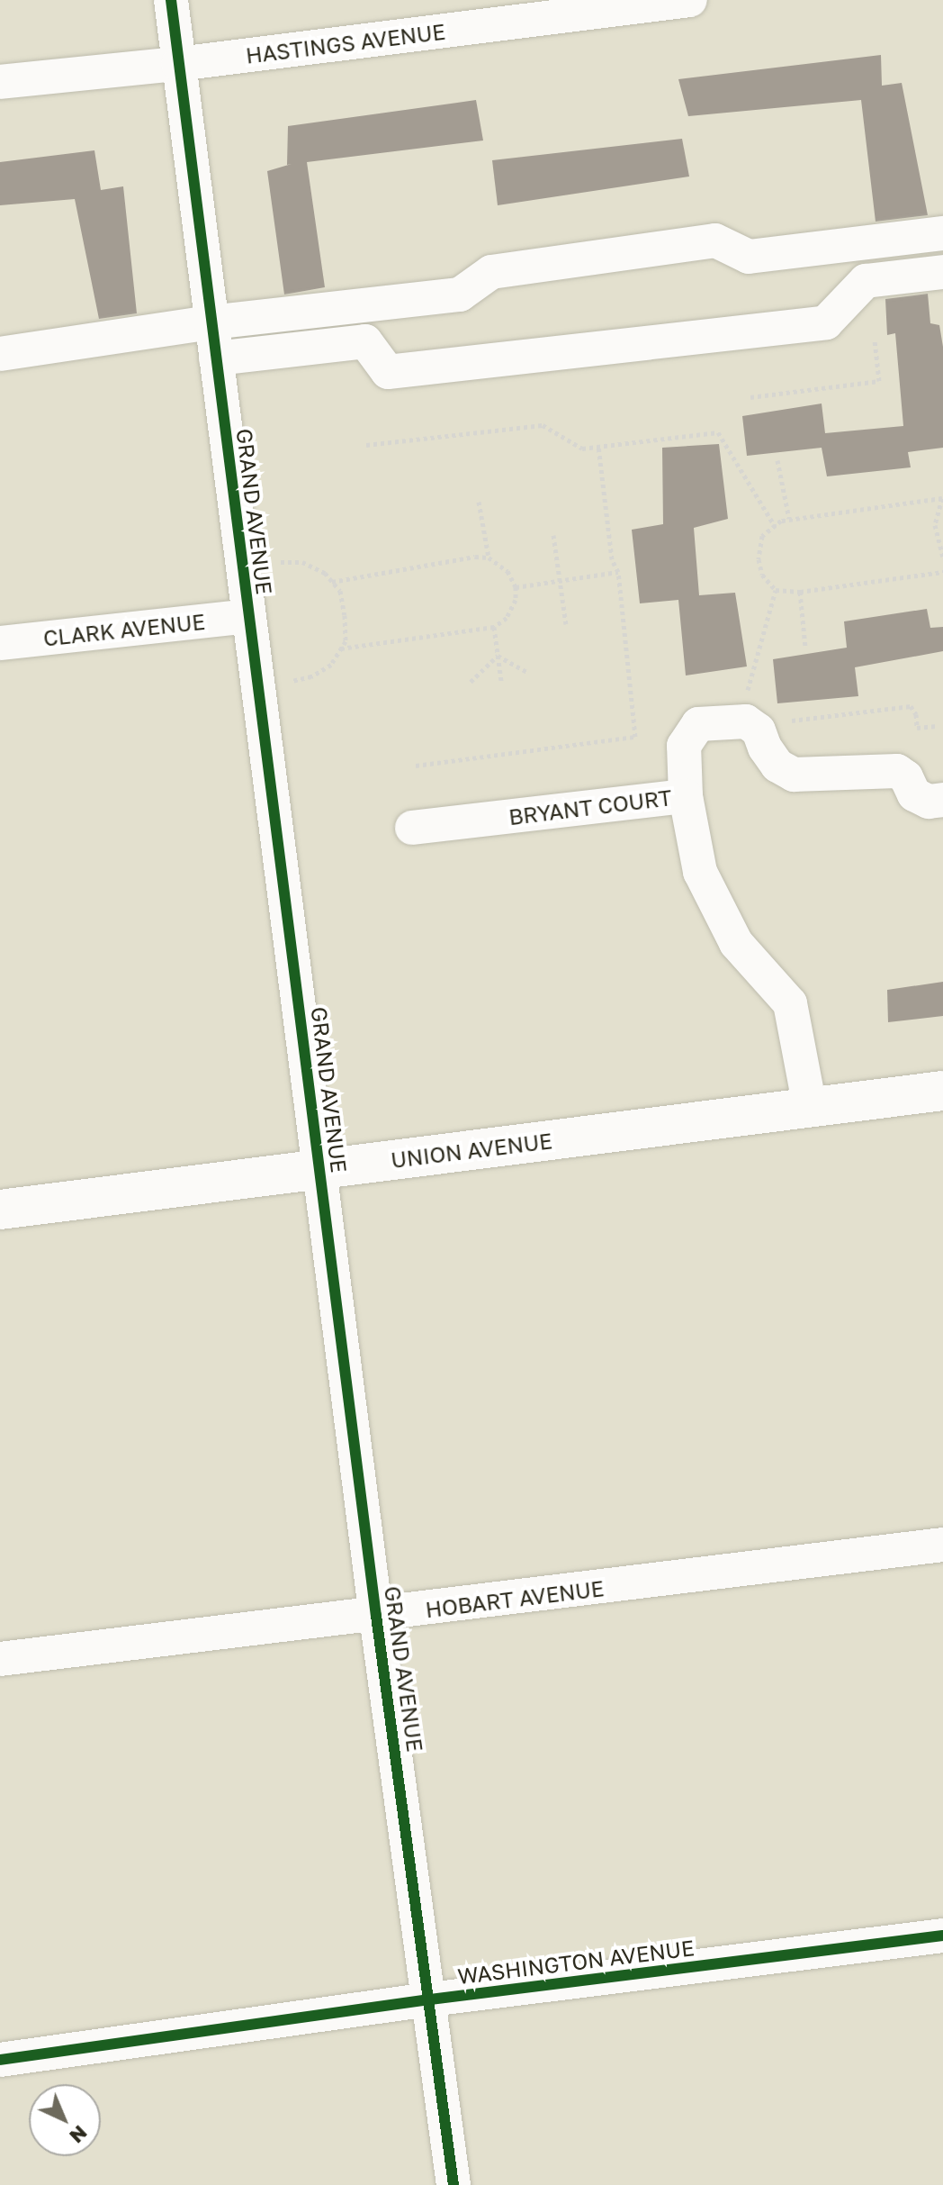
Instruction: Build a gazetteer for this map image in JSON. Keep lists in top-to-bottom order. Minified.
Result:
{"streets":{"main road":["UNION AVENUE"],"street":["HASTINGS AVENUE","GRAND AVENUE","CLARK AVENUE","BRYANT COURT","HOBART AVENUE","WASHINGTON AVENUE"]},"crossings":[["HASTINGS AVENUE","GRAND AVENUE"],["GRAND AVENUE","CLARK AVENUE"],["GRAND AVENUE","UNION AVENUE"],["GRAND AVENUE","HOBART AVENUE"],["GRAND AVENUE","WASHINGTON AVENUE"],["BRYANT COURT","UNION AVENUE"]],"north":"bottom right"}
